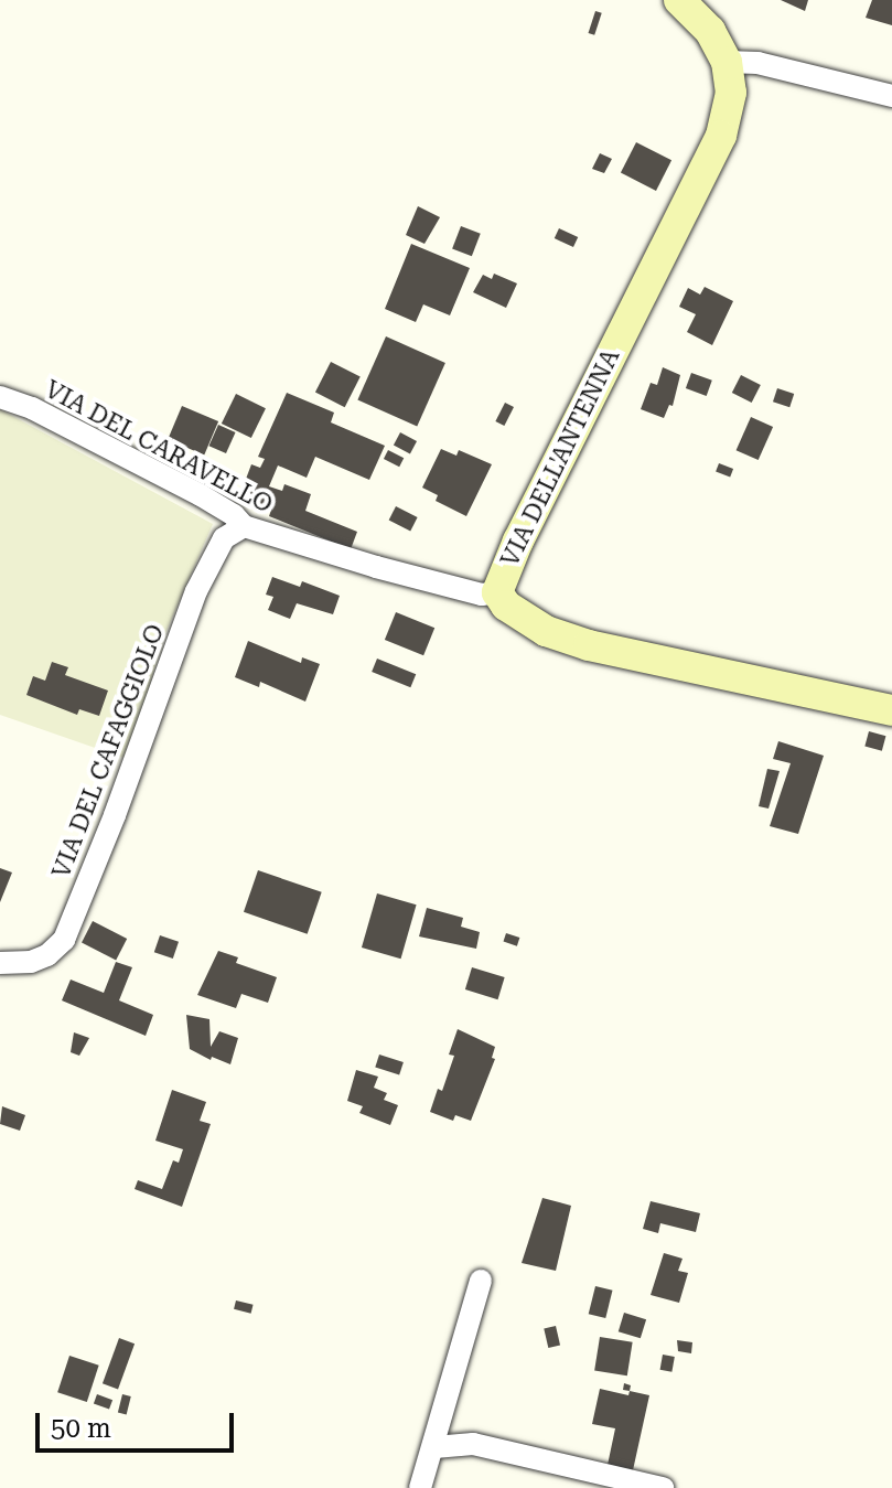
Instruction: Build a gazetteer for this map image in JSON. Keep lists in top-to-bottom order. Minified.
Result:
{"streets":{"street":["VIA DEL CARAVELLO","VIA DELL'ANTENNA","VIA DEL CAFAGGIOLO"]},"crossings":[["VIA DEL CARAVELLO","VIA DELL'ANTENNA"],["VIA DEL CARAVELLO","VIA DEL CAFAGGIOLO"]],"scale_bar":"50 m"}
